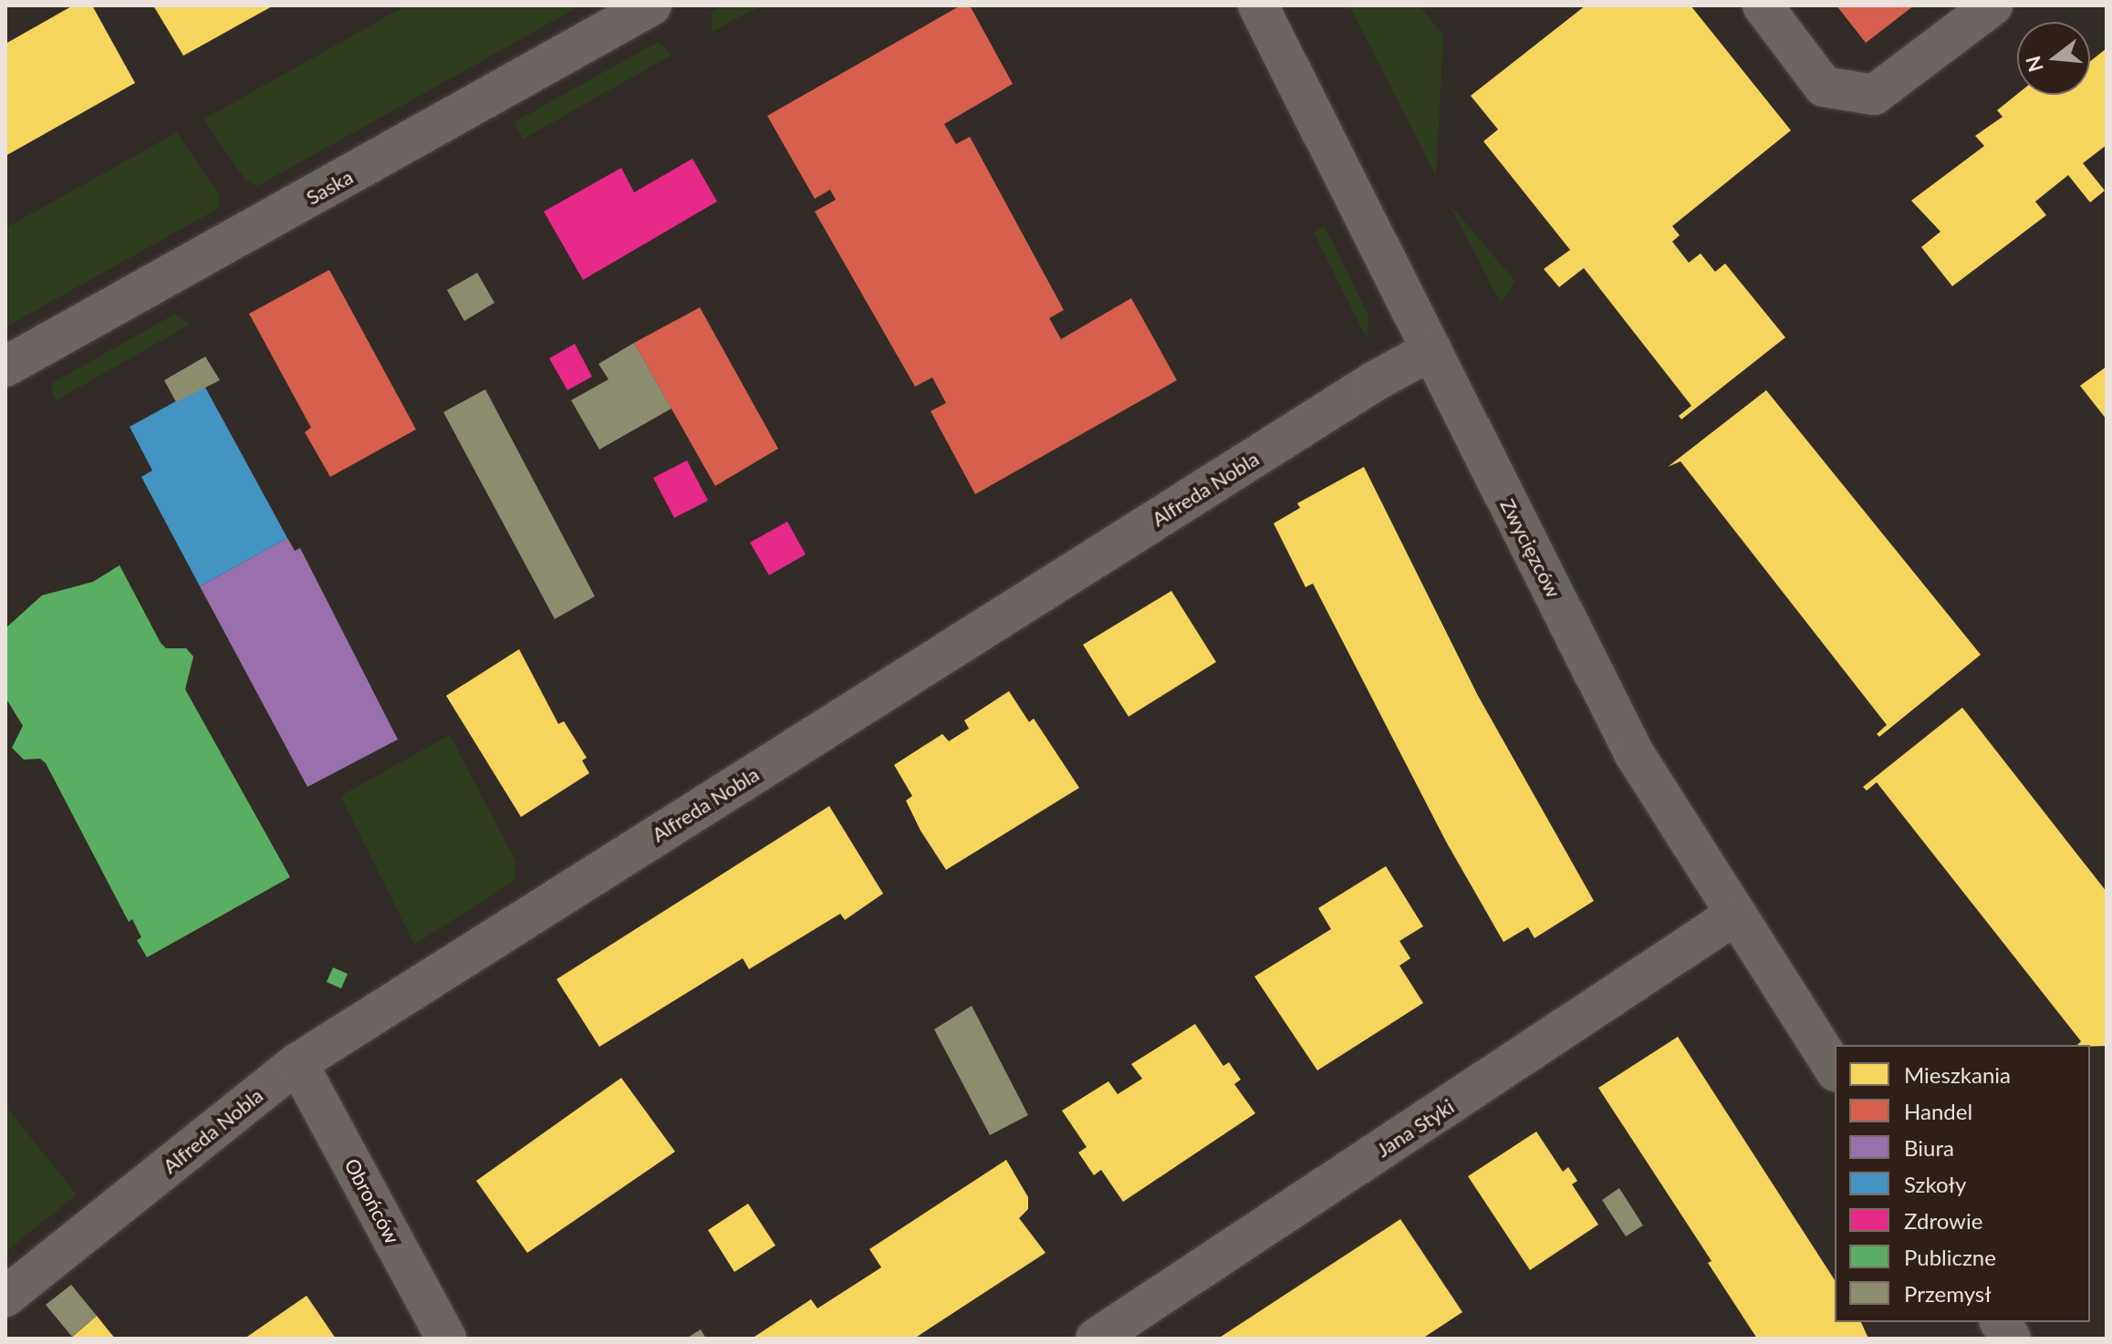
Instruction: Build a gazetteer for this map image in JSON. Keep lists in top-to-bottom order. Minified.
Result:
{"streets":{"street":["Saska","Alfreda Nobla","Zwycięzców","Jana Styki","Obrońców"]},"crossings":[["Alfreda Nobla","Zwycięzców"],["Alfreda Nobla","Obrońców"],["Zwycięzców","Jana Styki"]],"legend":["Mieszkania","Handel","Biura","Szkoły","Zdrowie","Publiczne","Przemysł"],"north":"left"}
